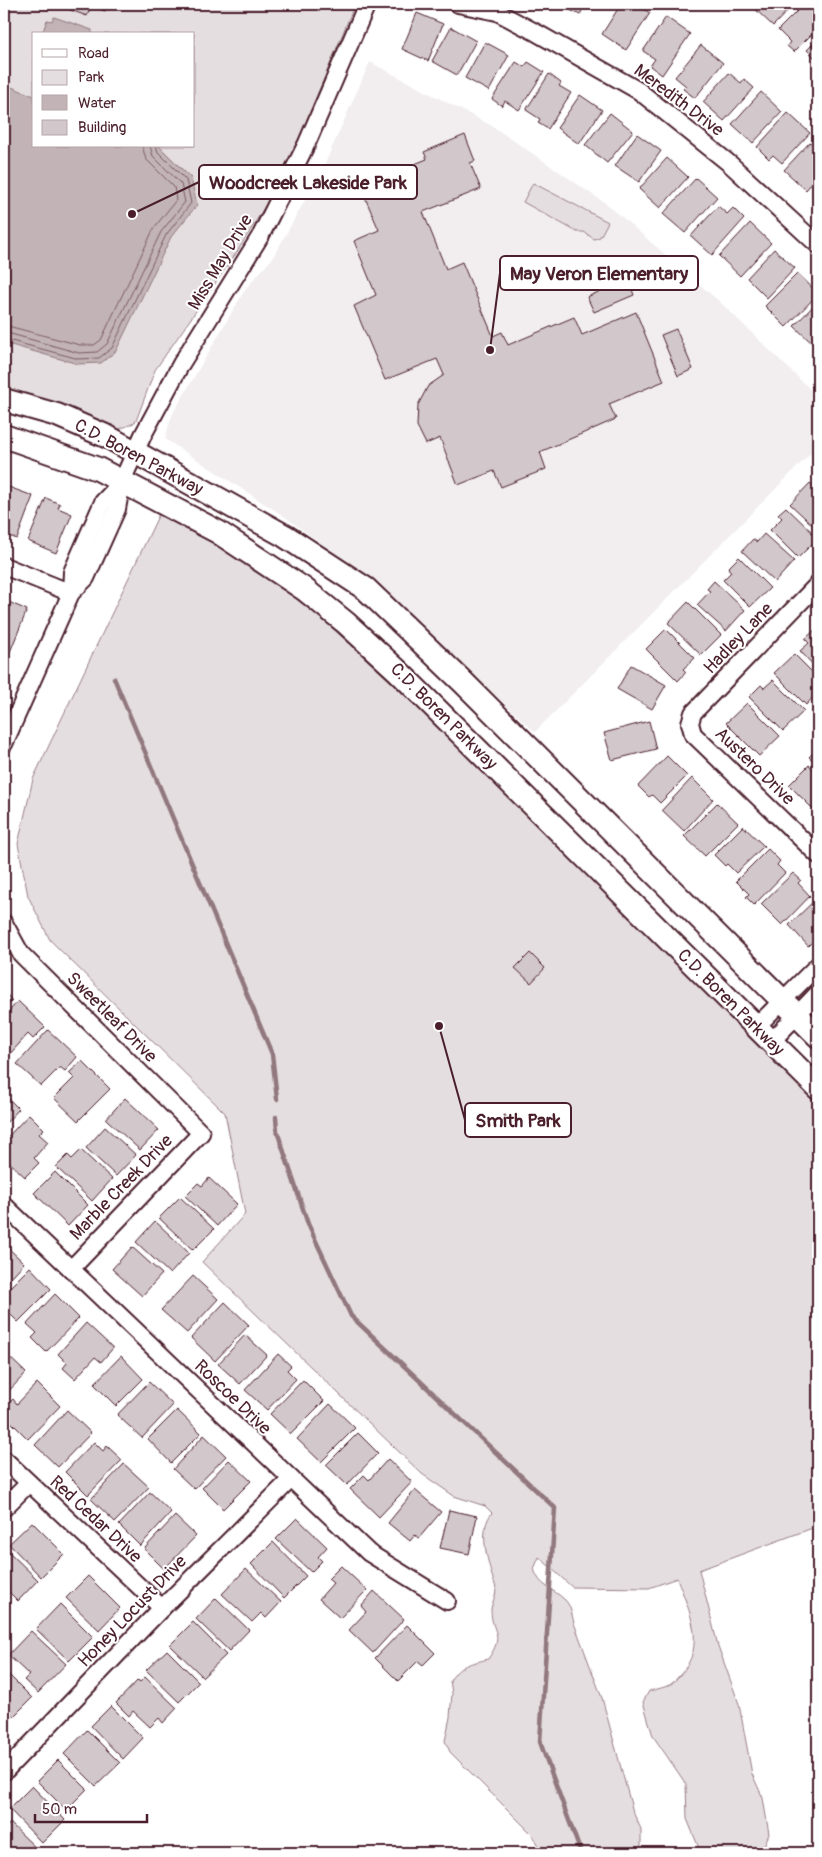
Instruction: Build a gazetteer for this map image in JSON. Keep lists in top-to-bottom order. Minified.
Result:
{"streets":{"street":["Meredith Drive","Miss May Drive","C.D. Boren Parkway","Hadley Lane","Austero Drive","Sweetleaf Drive","Marble Creek Drive","Roscoe Drive","Red Cedar Drive","Honey Locust Drive"]},"crossings":[["Miss May Drive","C.D. Boren Parkway"],["Hadley Lane","Austero Drive"],["Sweetleaf Drive","Marble Creek Drive"],["Marble Creek Drive","Roscoe Drive"],["Roscoe Drive","Honey Locust Drive"],["Red Cedar Drive","Honey Locust Drive"]],"places":["Woodcreek Lakeside Park","May Veron Elementary","Smith Park"],"legend":["Road","Park","Water","Building"],"scale_bar":"50 m"}
